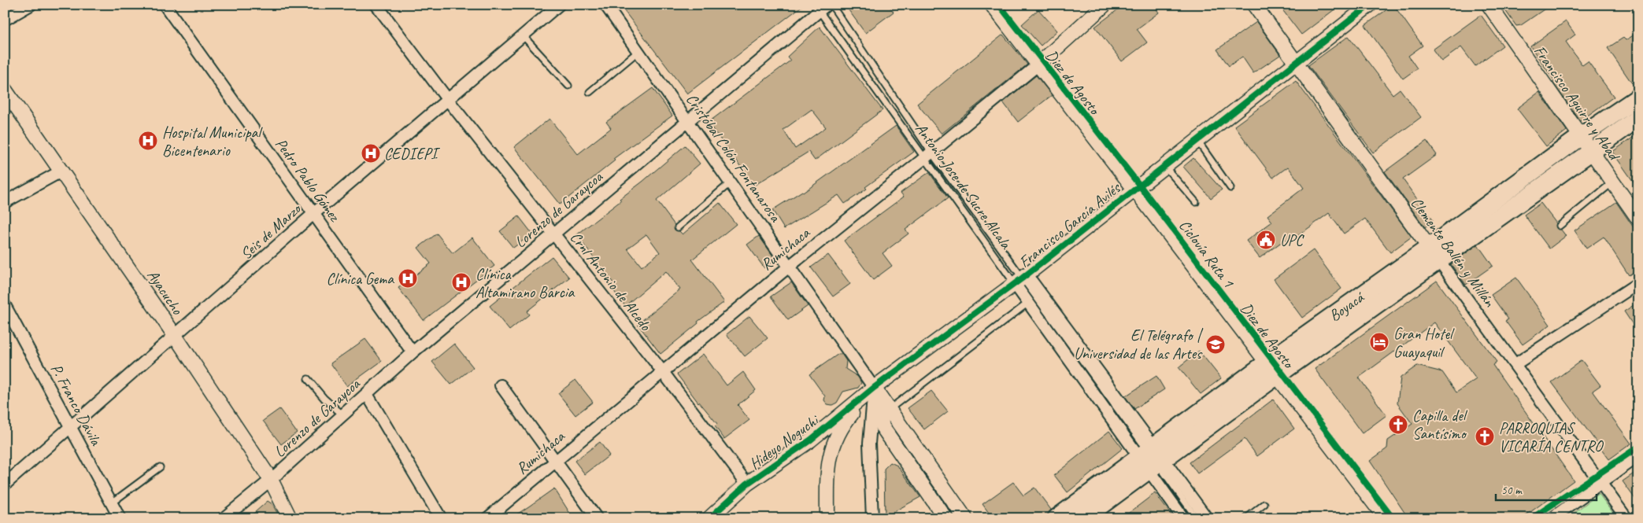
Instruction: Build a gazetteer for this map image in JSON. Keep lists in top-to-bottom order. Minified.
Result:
{"streets":{"main road":["Boyacá"],"street":["Diez de Agosto","Francisco Aguirre y Abad","Cristóbal Colón Fontanarosa","Pedro Pablo Gómez","Antonio Jose de Sucre Alcala","Lorenzo de Garaycoa","Francisco García Avilés","Seis de Marzo","Rumichaca","Clemente Ballén y Millán","Crnl Antonio de Alcedo","Ayacucho","P. Franco Dávila","Hideyo Noguchi"],"cycle path":["Ciclovía Ruta 1"]},"crossings":[["Diez de Agosto","Francisco García Avilés"],["Diez de Agosto","Rumichaca"],["Diez de Agosto","Boyacá"],["Francisco Aguirre y Abad","Boyacá"],["Cristóbal Colón Fontanarosa","Lorenzo de Garaycoa"],["Cristóbal Colón Fontanarosa","Francisco García Avilés"],["Cristóbal Colón Fontanarosa","Rumichaca"],["Cristóbal Colón Fontanarosa","Hideyo Noguchi"],["Pedro Pablo Gómez","Lorenzo de Garaycoa"],["Pedro Pablo Gómez","Seis de Marzo"],["Antonio Jose de Sucre Alcala","Lorenzo de Garaycoa"],["Antonio Jose de Sucre Alcala","Francisco García Avilés"],["Antonio Jose de Sucre Alcala","Rumichaca"],["Antonio Jose de Sucre Alcala","Boyacá"],["Lorenzo de Garaycoa","Crnl Antonio de Alcedo"],["Lorenzo de Garaycoa","Ayacucho"],["Francisco García Avilés","Clemente Ballén y Millán"],["Francisco García Avilés","Hideyo Noguchi"],["Seis de Marzo","Crnl Antonio de Alcedo"],["Seis de Marzo","Ayacucho"],["Seis de Marzo","P. Franco Dávila"],["Rumichaca","Crnl Antonio de Alcedo"],["Clemente Ballén y Millán","Boyacá"],["Crnl Antonio de Alcedo","Hideyo Noguchi"]],"places":{"hospital":["Hospital Municipal Bicentenario","CEDIEPI","Clínica Gema","Clínica Altamirano Barcia"],"public building":["UPC"],"hotel":["Gran Hotel Guayaquil"],"school or university":["El Telégrafo | Universidad de las Artes"],"church":["Capilla del Santísimo","PARROQUIAS VICARÍA CENTRO"]},"scale_bar":"50 m"}
